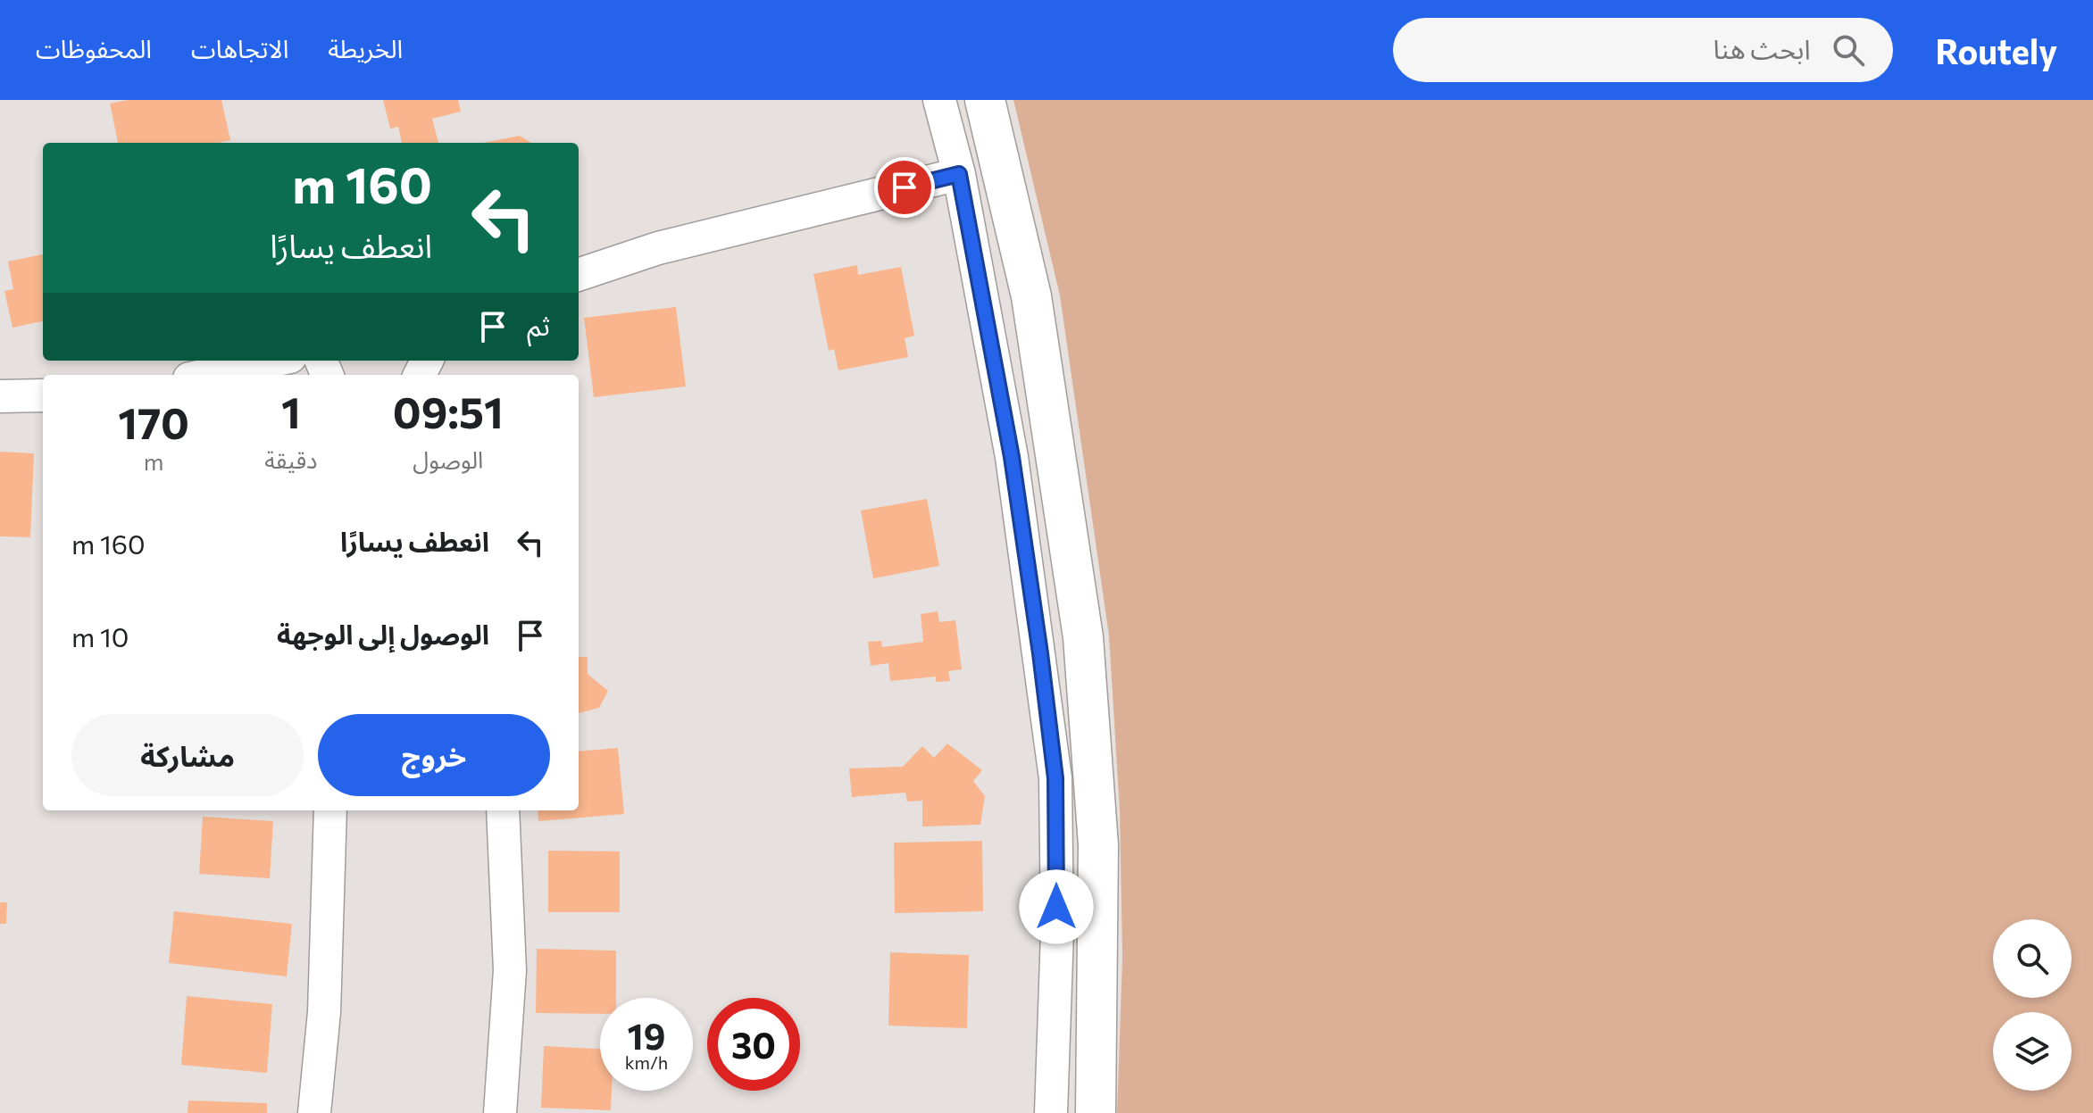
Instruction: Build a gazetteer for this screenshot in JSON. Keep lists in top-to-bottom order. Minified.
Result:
{"page":{"header":"Routely","search":"ابحث هنا","nav":["الخريطة","الاتجاهات","المحفوظات"],"turn":["160 m","انعطف يسارًا"],"then":"ثم","eta":["09:51","الوصول","1","دقيقة","170","m"],"list":[{"name":"انعطف يسارًا","value":"160 m"},{"name":"الوصول إلى الوجهة","value":"10 m"}],"buttons":["خروج","مشاركة"],"speed":"19 km/h","limit":"30"}}
